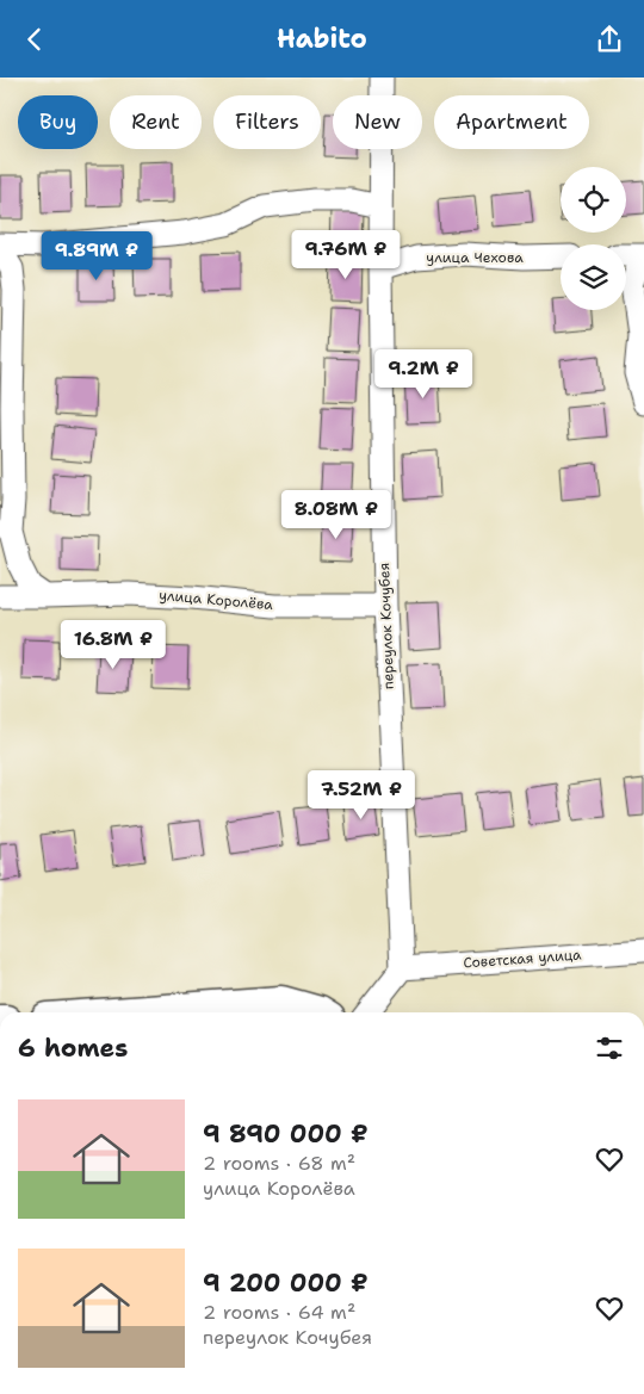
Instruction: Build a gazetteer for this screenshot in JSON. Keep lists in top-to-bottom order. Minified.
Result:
{"streets":{"street":["улица Чехова","улица Королёва","переулок Кочубея","Советская улица"]},"crossings":[["улица Чехова","переулок Кочубея"],["улица Королёва","переулок Кочубея"],["переулок Кочубея","Советская улица"]],"page":{"header":"Habito","chip":["Buy","Rent","Filters","New","Apartment"],"price":["9.76M ₽","9.89M ₽","9.2M ₽","8.08M ₽","16.8M ₽","7.52M ₽"],"heading":"6 homes","list":[{"name":"9 890 000 ₽","note":"2 rooms · 68 m² · улица Королёва"},{"name":"9 200 000 ₽","note":"2 rooms · 64 m² · переулок Кочубея"}]}}
